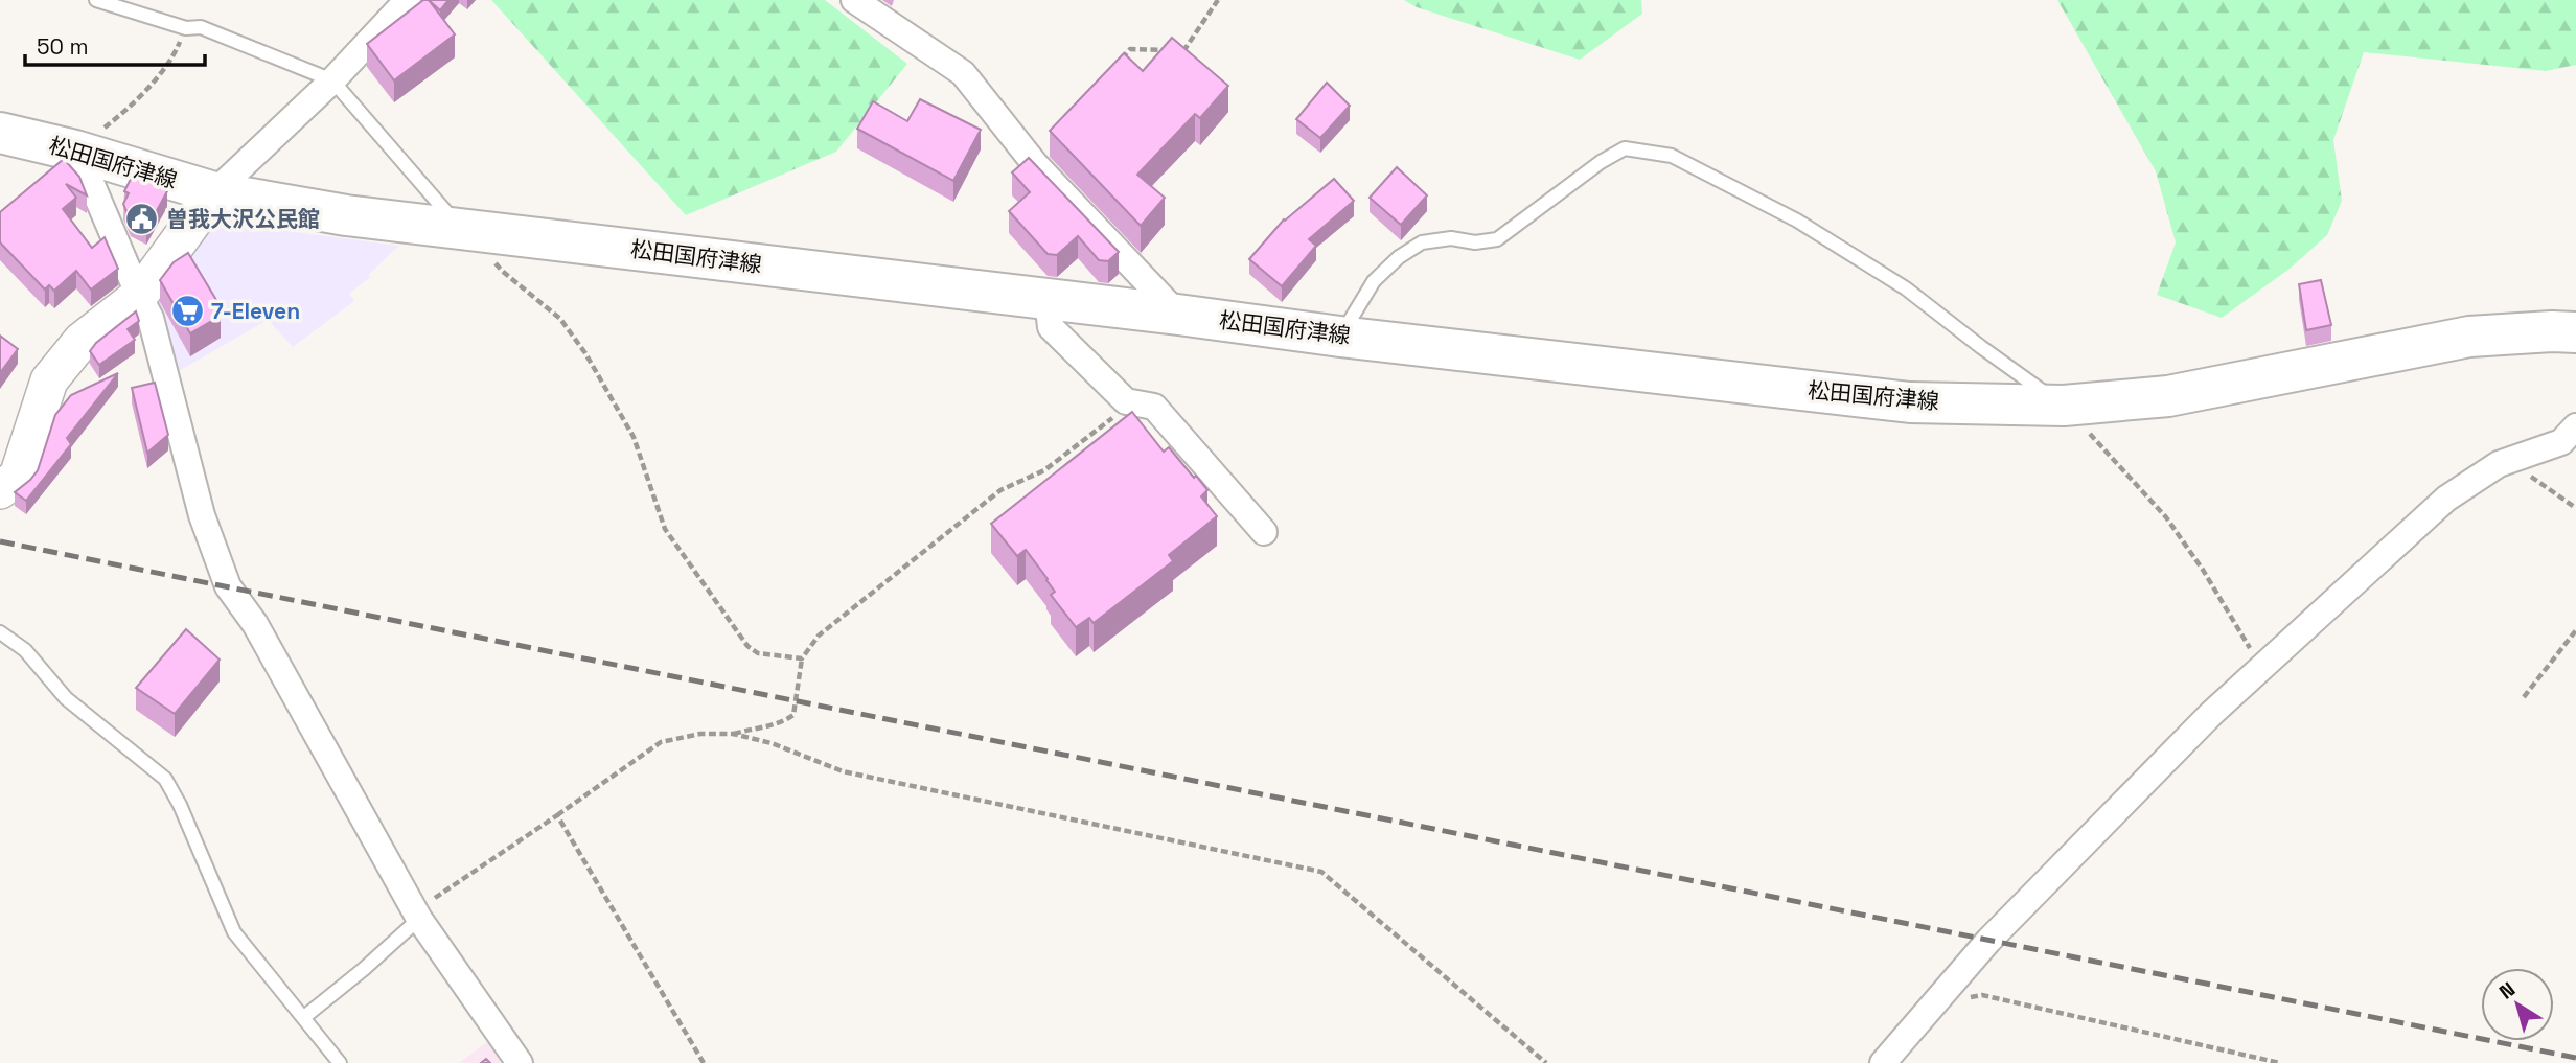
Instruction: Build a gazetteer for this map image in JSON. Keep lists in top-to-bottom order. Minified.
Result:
{"streets":{"main road":["松田国府津線"]},"places":{"public building":["曽我大沢公民館"],"supermarket":["7-Eleven"]},"scale_bar":"50 m","north":"top left"}
